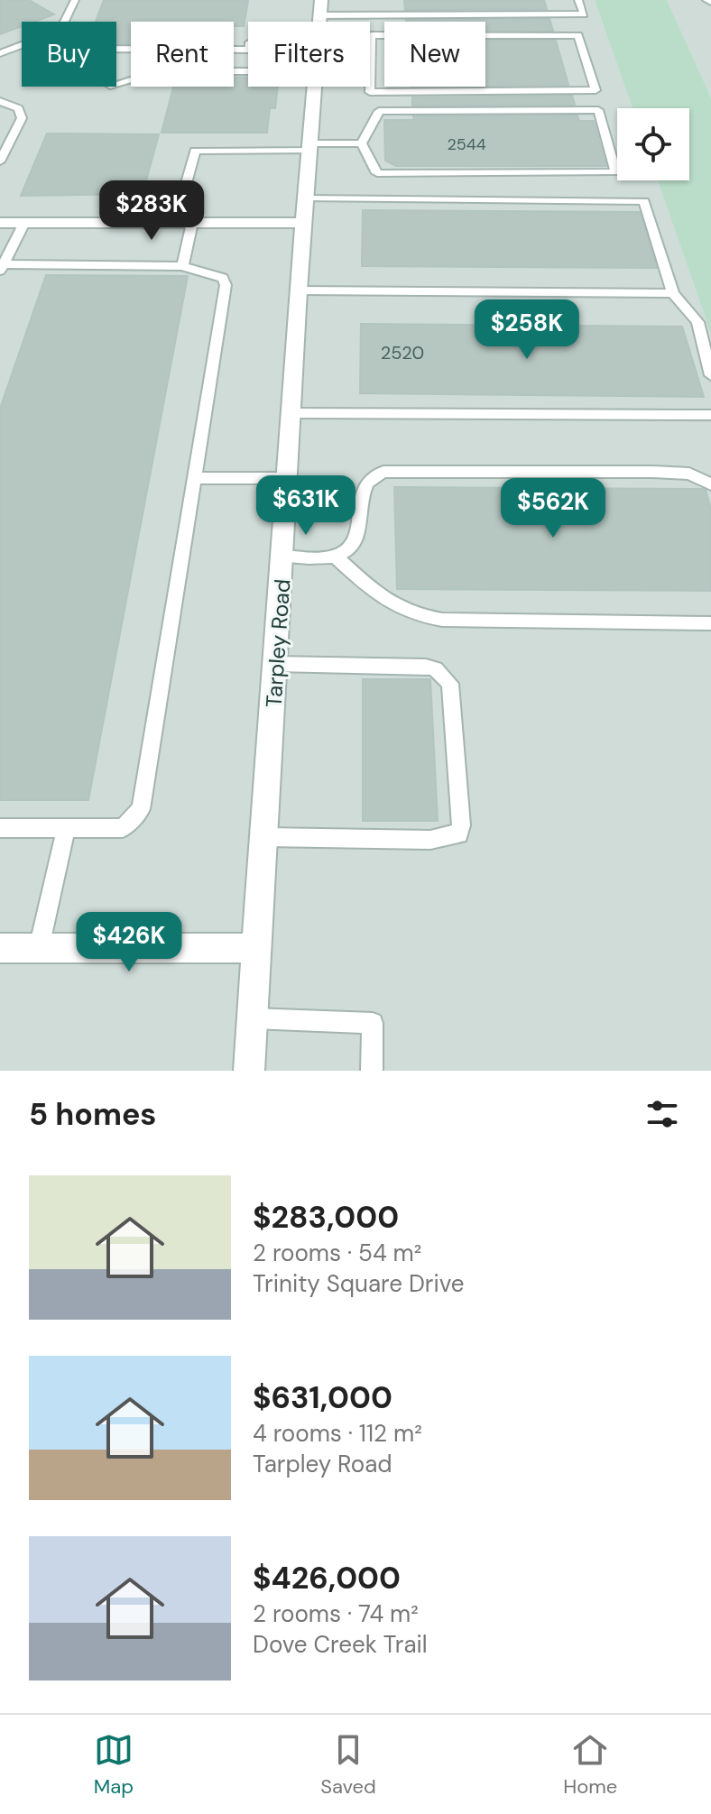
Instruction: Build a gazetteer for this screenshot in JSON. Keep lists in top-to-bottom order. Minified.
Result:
{"streets":{"street":["Tarpley Road"]},"house_numbers":["2544","2520"],"page":{"chip":["Buy","Rent","Filters","New"],"price":["$283K","$258K","$631K","$562K","$426K"],"heading":"5 homes","list":[{"name":"$283,000","note":"2 rooms · 54 m² · Trinity Square Drive"},{"name":"$631,000","note":"4 rooms · 112 m² · Tarpley Road"},{"name":"$426,000","note":"2 rooms · 74 m² · Dove Creek Trail"}],"tabs":["Map","Saved","Home"]}}
